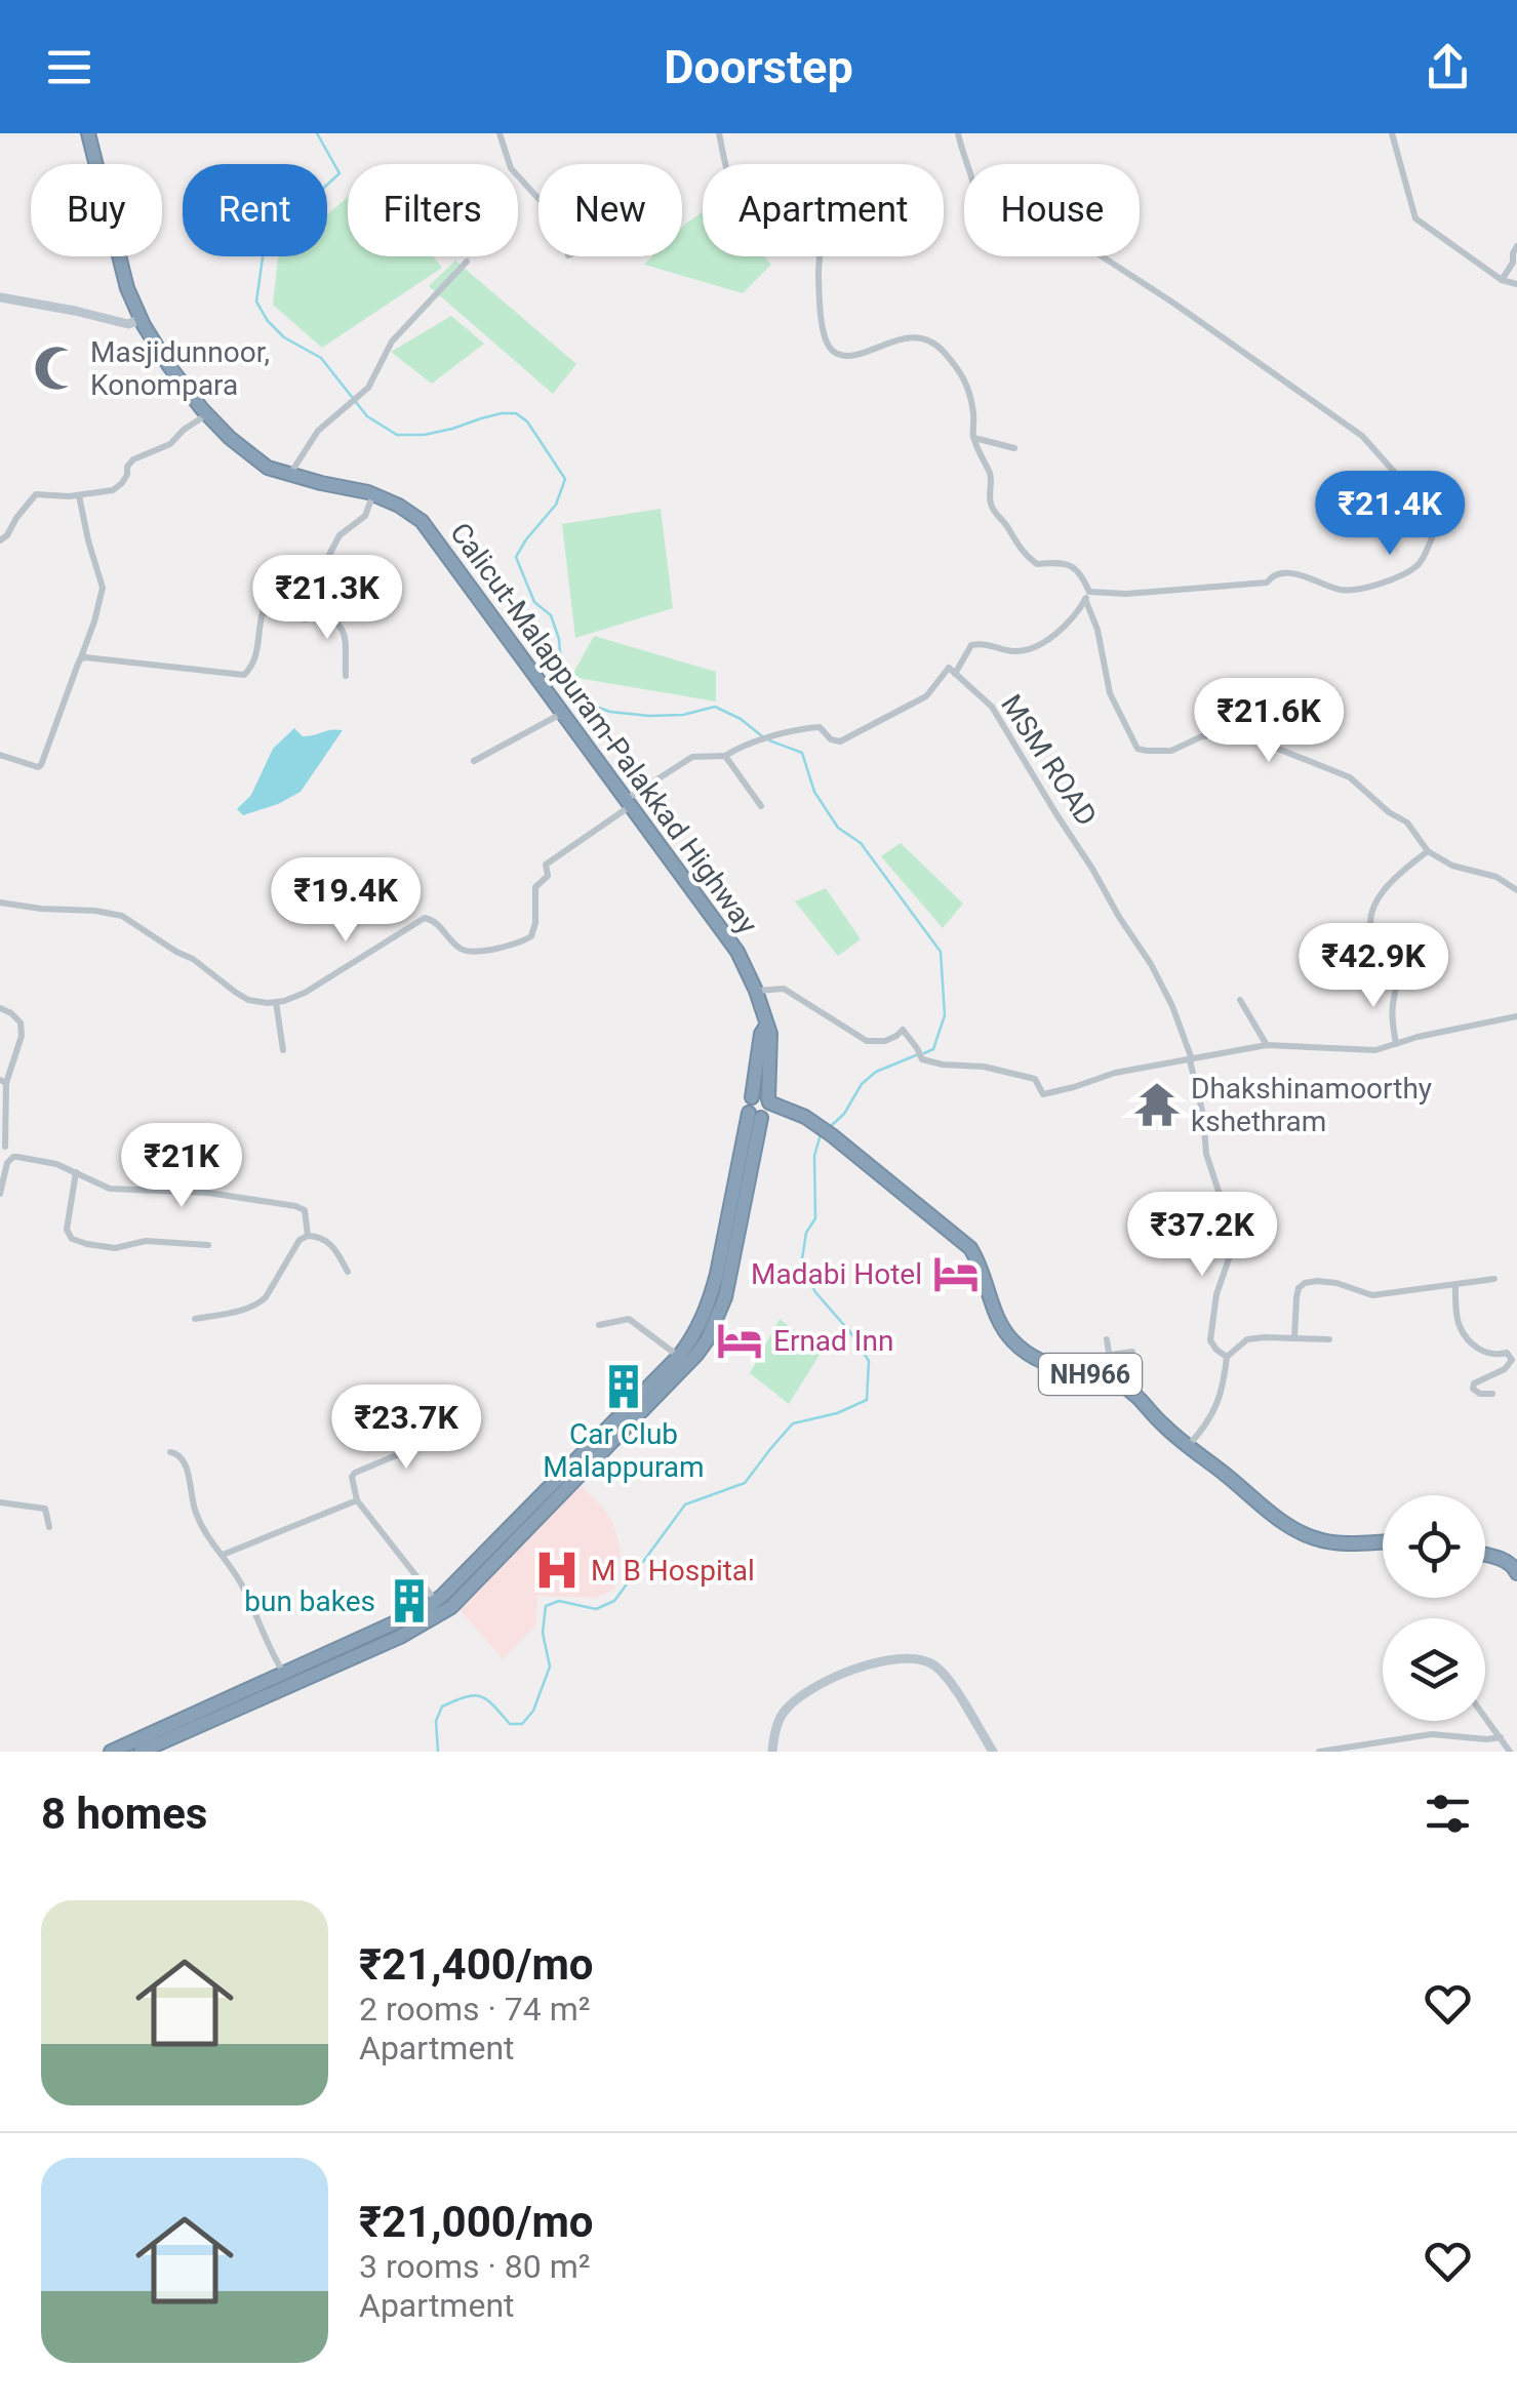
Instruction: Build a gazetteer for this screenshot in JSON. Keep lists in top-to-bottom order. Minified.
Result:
{"streets":{"highway":["Calicut-Malappuram-Palakkad Highway","NH966"],"street":["MSM ROAD"]},"crossings":[["Calicut-Malappuram-Palakkad Highway","NH966"]],"places":{"mosque":["Masjidunnoor, Konompara"],"temple":["Dhakshinamoorthy kshethram"],"hotel":["Madabi Hotel","Ernad Inn"],"building":["Car Club Malappuram","bun bakes"],"hospital":["M B Hospital"]},"page":{"header":"Doorstep","chip":["Buy","Rent","Filters","New","Apartment","House"],"price":["₹21.4K","₹21.3K","₹21.6K","₹19.4K","₹42.9K","₹21K","₹37.2K","₹23.7K"],"heading":"8 homes","list":[{"name":"₹21,400/mo","note":"2 rooms · 74 m² · Apartment"},{"name":"₹21,000/mo","note":"3 rooms · 80 m² · Apartment"}]}}
